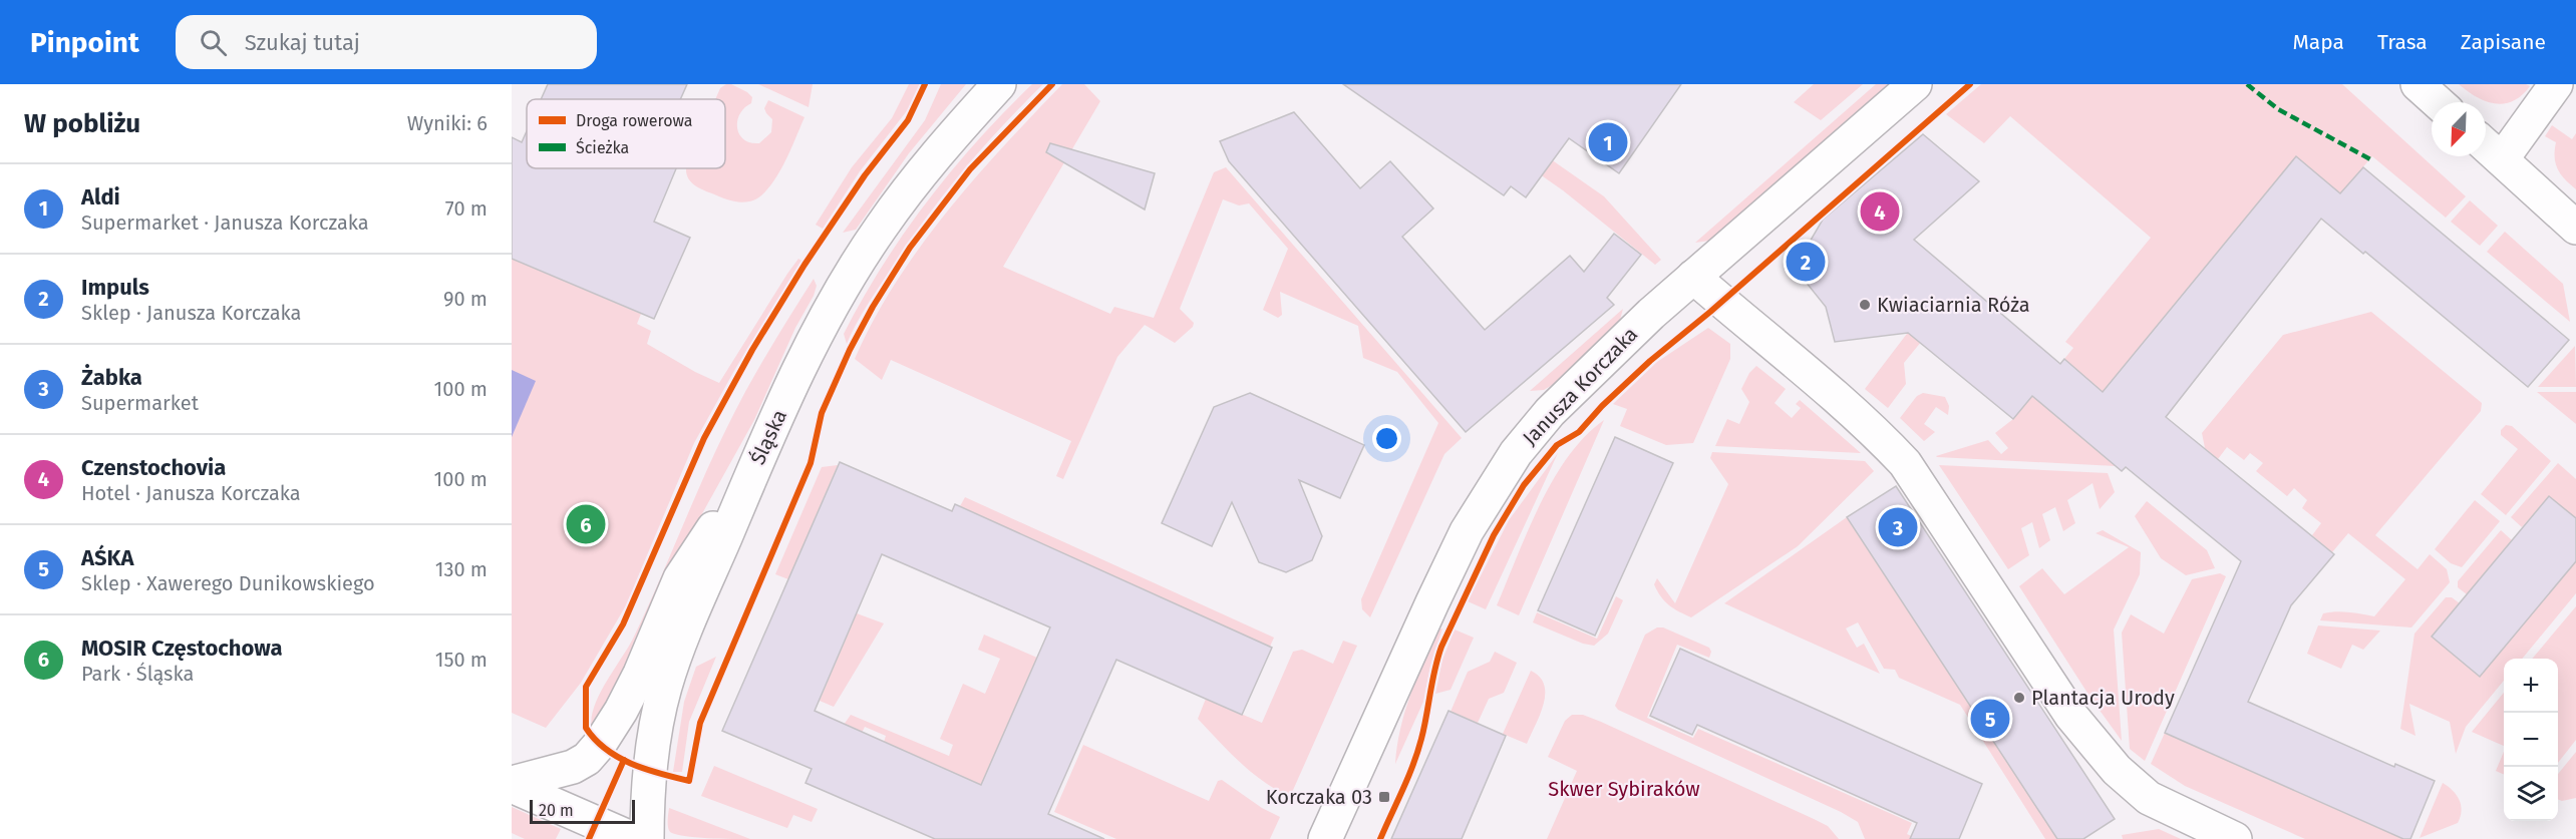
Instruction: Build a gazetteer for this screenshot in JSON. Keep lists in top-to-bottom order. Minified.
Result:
{"streets":{"street":["Janusza Korczaka","Śląska"]},"parks":["Skwer Sybiraków"],"places":{"other":["Kwiaciarnia Róża","Plantacja Urody"],"transit":["Korczaka 03"]},"legend":["Droga rowerowa","Ścieżka"],"scale_bar":"20 m","north":"bottom left","page":{"header":"Pinpoint","search":"Szukaj tutaj","nav":["Mapa","Trasa","Zapisane"],"heading":["W pobliżu","Wyniki: 6"],"pins":["1","4","2","6","3","5"],"list":[{"mark":"1","name":"Aldi","note":"Supermarket · Janusza Korczaka","value":"70 m"},{"mark":"2","name":"Impuls","note":"Sklep · Janusza Korczaka","value":"90 m"},{"mark":"3","name":"Żabka","note":"Supermarket","value":"100 m"},{"mark":"4","name":"Czenstochovia","note":"Hotel · Janusza Korczaka","value":"100 m"},{"mark":"5","name":"AŚKA","note":"Sklep · Xawerego Dunikowskiego","value":"130 m"},{"mark":"6","name":"MOSIR Częstochowa","note":"Park · Śląska","value":"150 m"}],"map_buttons":["+","−"],"scale":"20 m"}}
